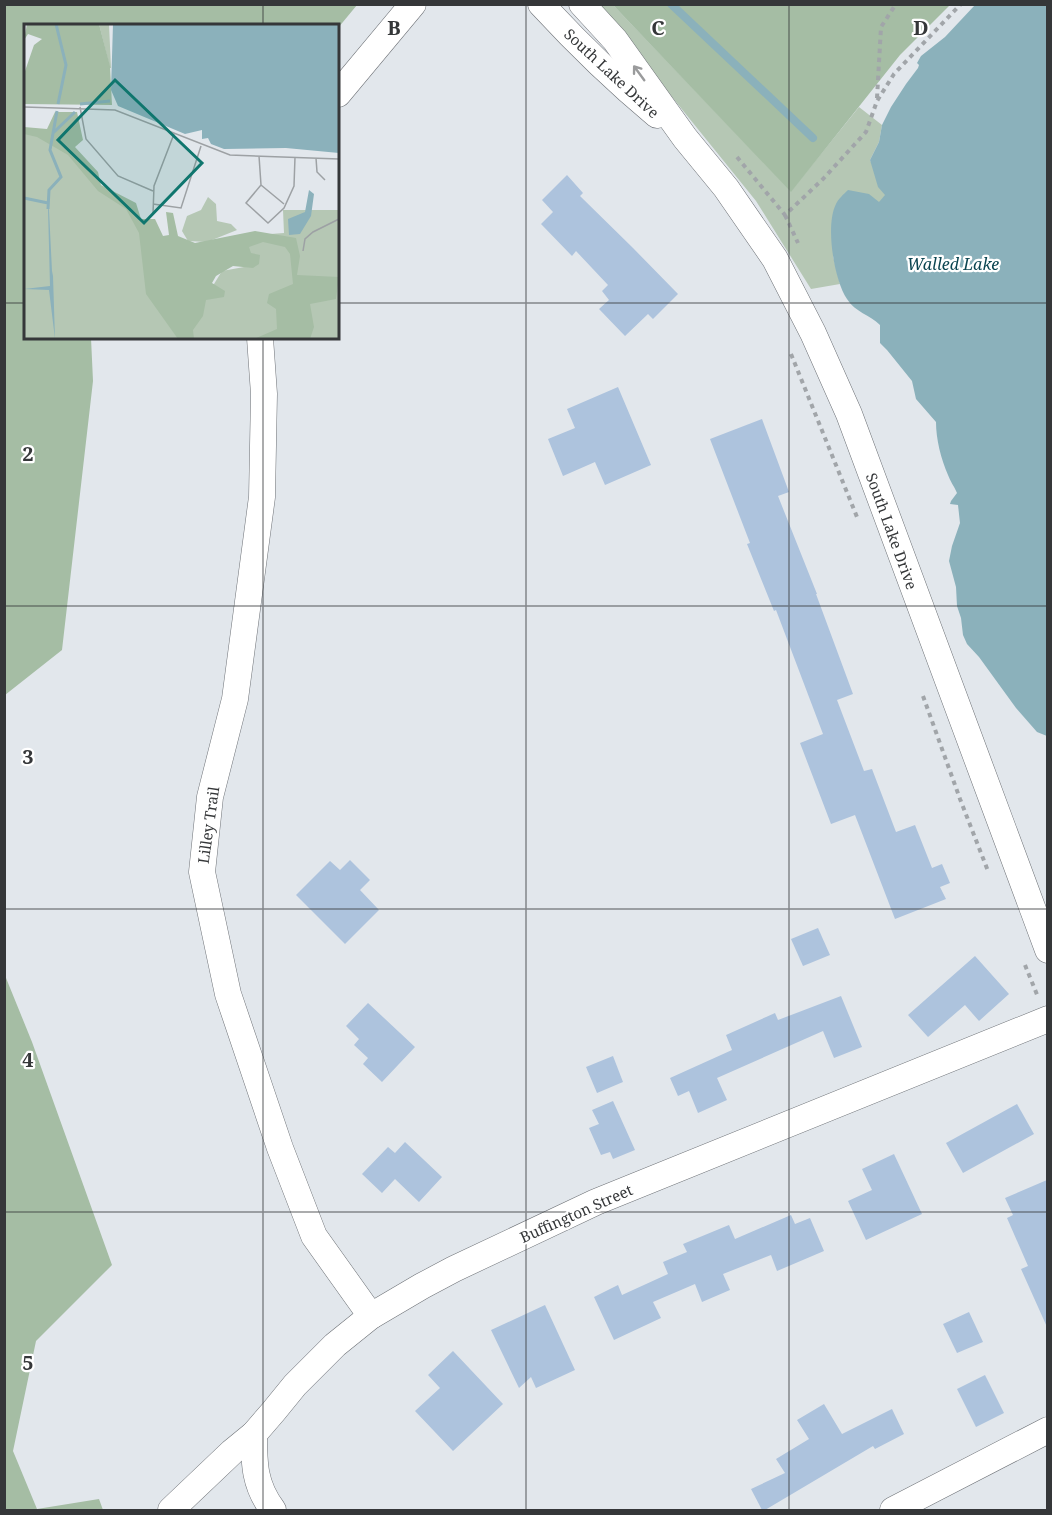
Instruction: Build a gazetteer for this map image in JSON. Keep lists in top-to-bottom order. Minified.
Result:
{"streets":{"street":["South Lake Drive","Lilley Trail","Buffington Street"]},"crossings":[["Lilley Trail","Buffington Street"]],"water":["Walled Lake"],"grid":{"columns":["B","C","D"],"rows":["2","3","4","5"]}}
